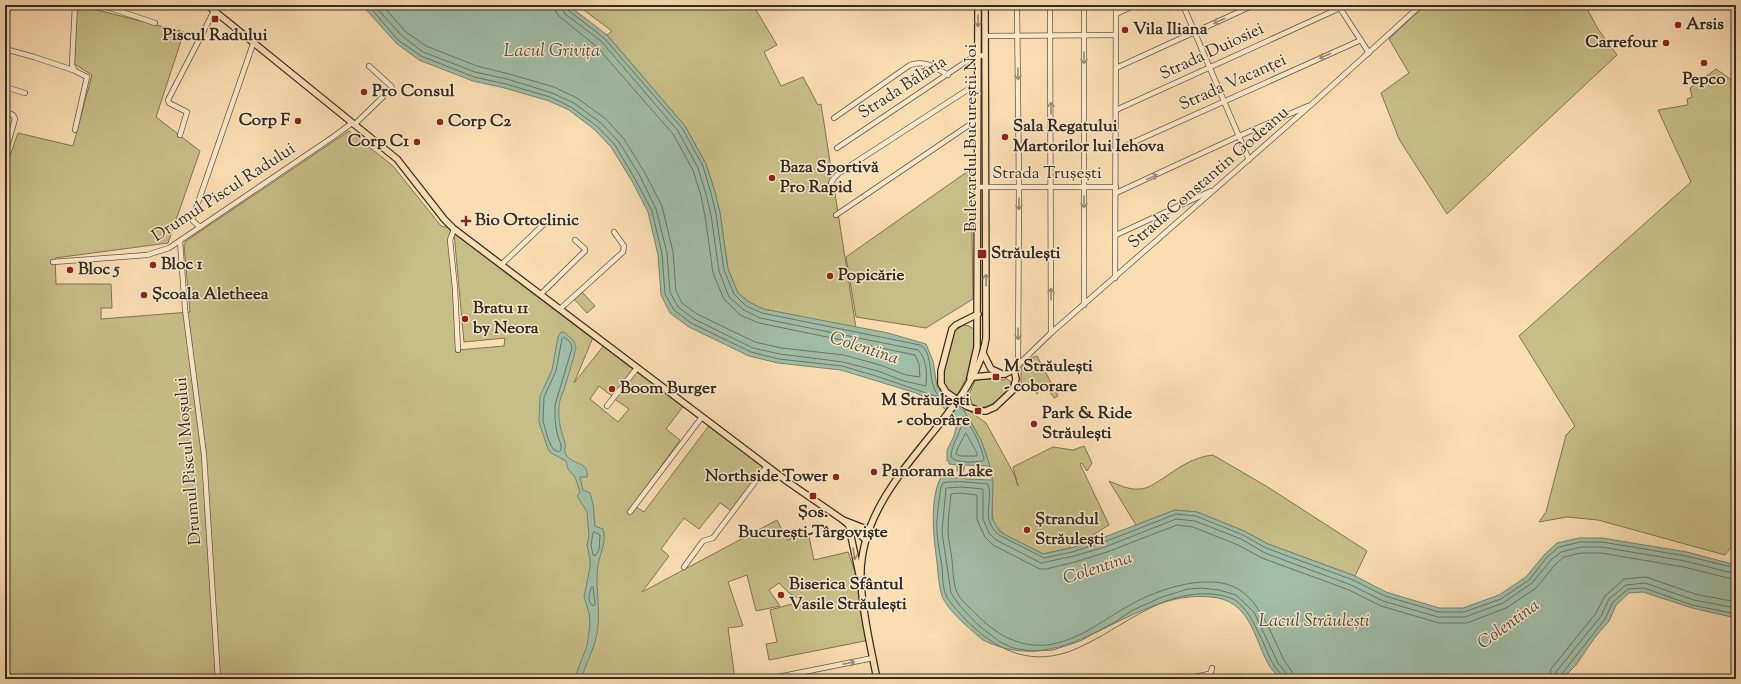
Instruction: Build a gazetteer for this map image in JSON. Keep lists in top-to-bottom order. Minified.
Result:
{"streets":{"main road":["Bulevardul Bucureștii Noi"],"street":["Strada Duiosiei","Strada Vacanței","Strada Bălăria","Strada Trușești","Strada Constantin Godeanu","Drumul Piscul Radului","Drumul Piscul Moșului"]},"crossings":[["Strada Bălăria","Bulevardul Bucureștii Noi"],["Bulevardul Bucureștii Noi","Strada Trușești"],["Strada Trușești","Strada Constantin Godeanu"],["Drumul Piscul Radului","Drumul Piscul Moșului"]],"one_way":["Strada Vacanței"],"water":["Lacul Grivița","Colentina","Lacul Străulești"],"places":{"transit":["Piscul Radului","Străulești","M Străulești - coborare","M Străulești - coborâre","Șos. București-Târgoviște"],"other":["Arsis","Vila Iliana","Carrefour","Pepco","Pro Consul","Corp F","Corp C2","Sala Regatului Martorilor lui Iehova","Corp C1","Baza Sportivă Pro Rapid","Bloc 1","Bloc 5","Popicărie","Școala Aletheea","Bratu 11 by Neora","Boom Burger","Park & Ride Străulești","Panorama Lake","Northside Tower","Ștrandul Străulești","Biserica Sfântul Vasile Străulești"],"health":["Bio Ortoclinic"]}}
